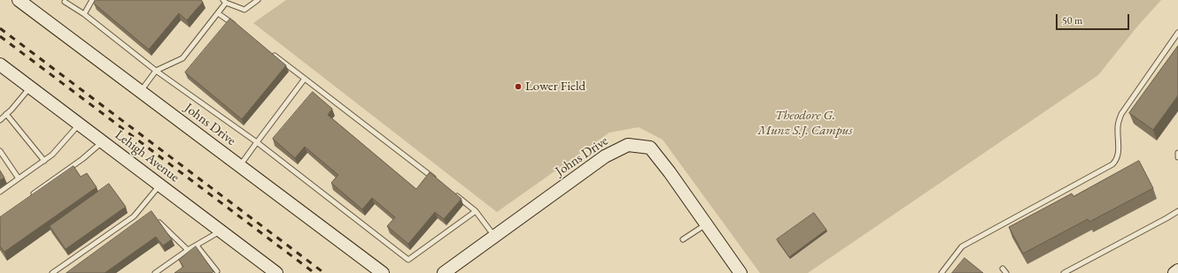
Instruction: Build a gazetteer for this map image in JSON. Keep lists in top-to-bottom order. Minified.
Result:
{"streets":{"street":["Johns Drive","Lehigh Avenue"]},"parks":["Theodore G. Munz S.J. Campus"],"places":["Lower Field"],"scale_bar":"50 m"}
